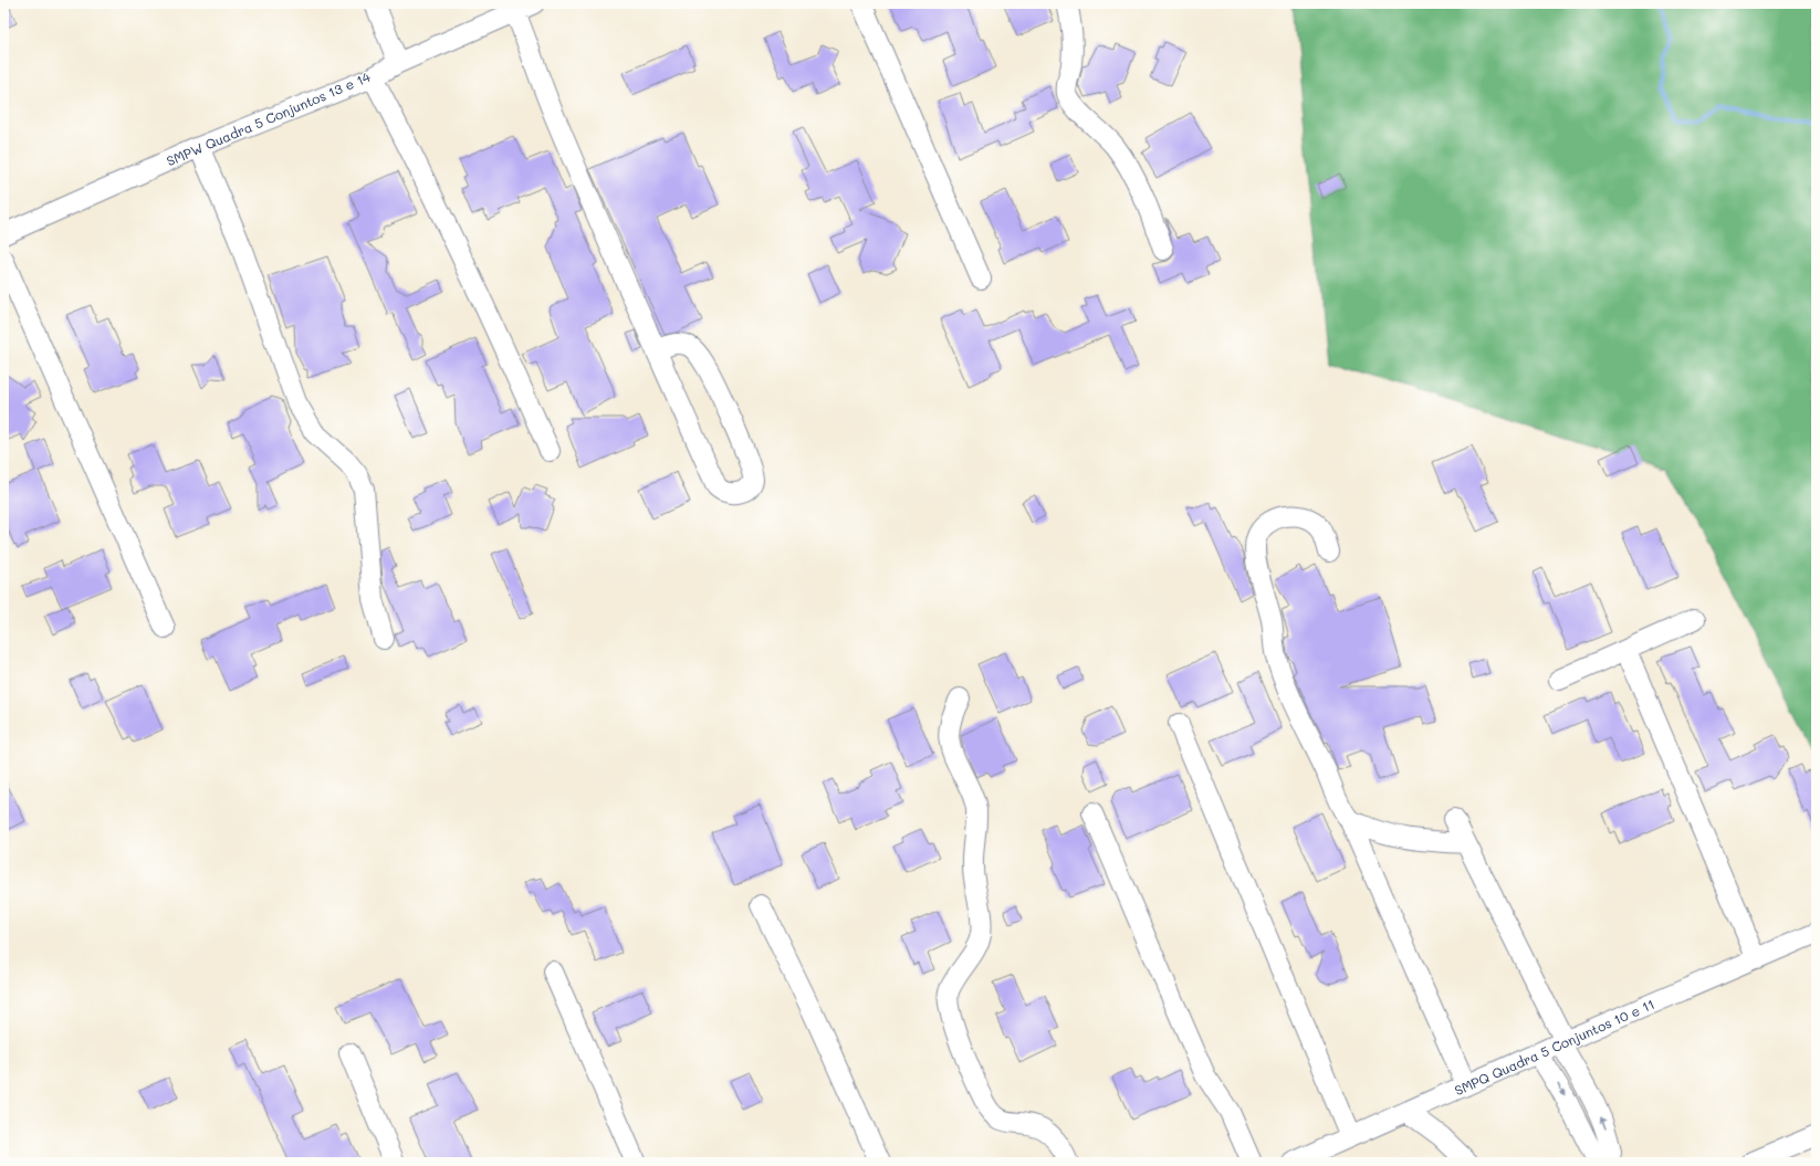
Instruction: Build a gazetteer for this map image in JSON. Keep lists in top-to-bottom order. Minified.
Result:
{"streets":{"street":["SMPW Quadra 5 Conjuntos 13 e 14","SMPQ Quadra 5 Conjuntos 10 e 11"]}}
